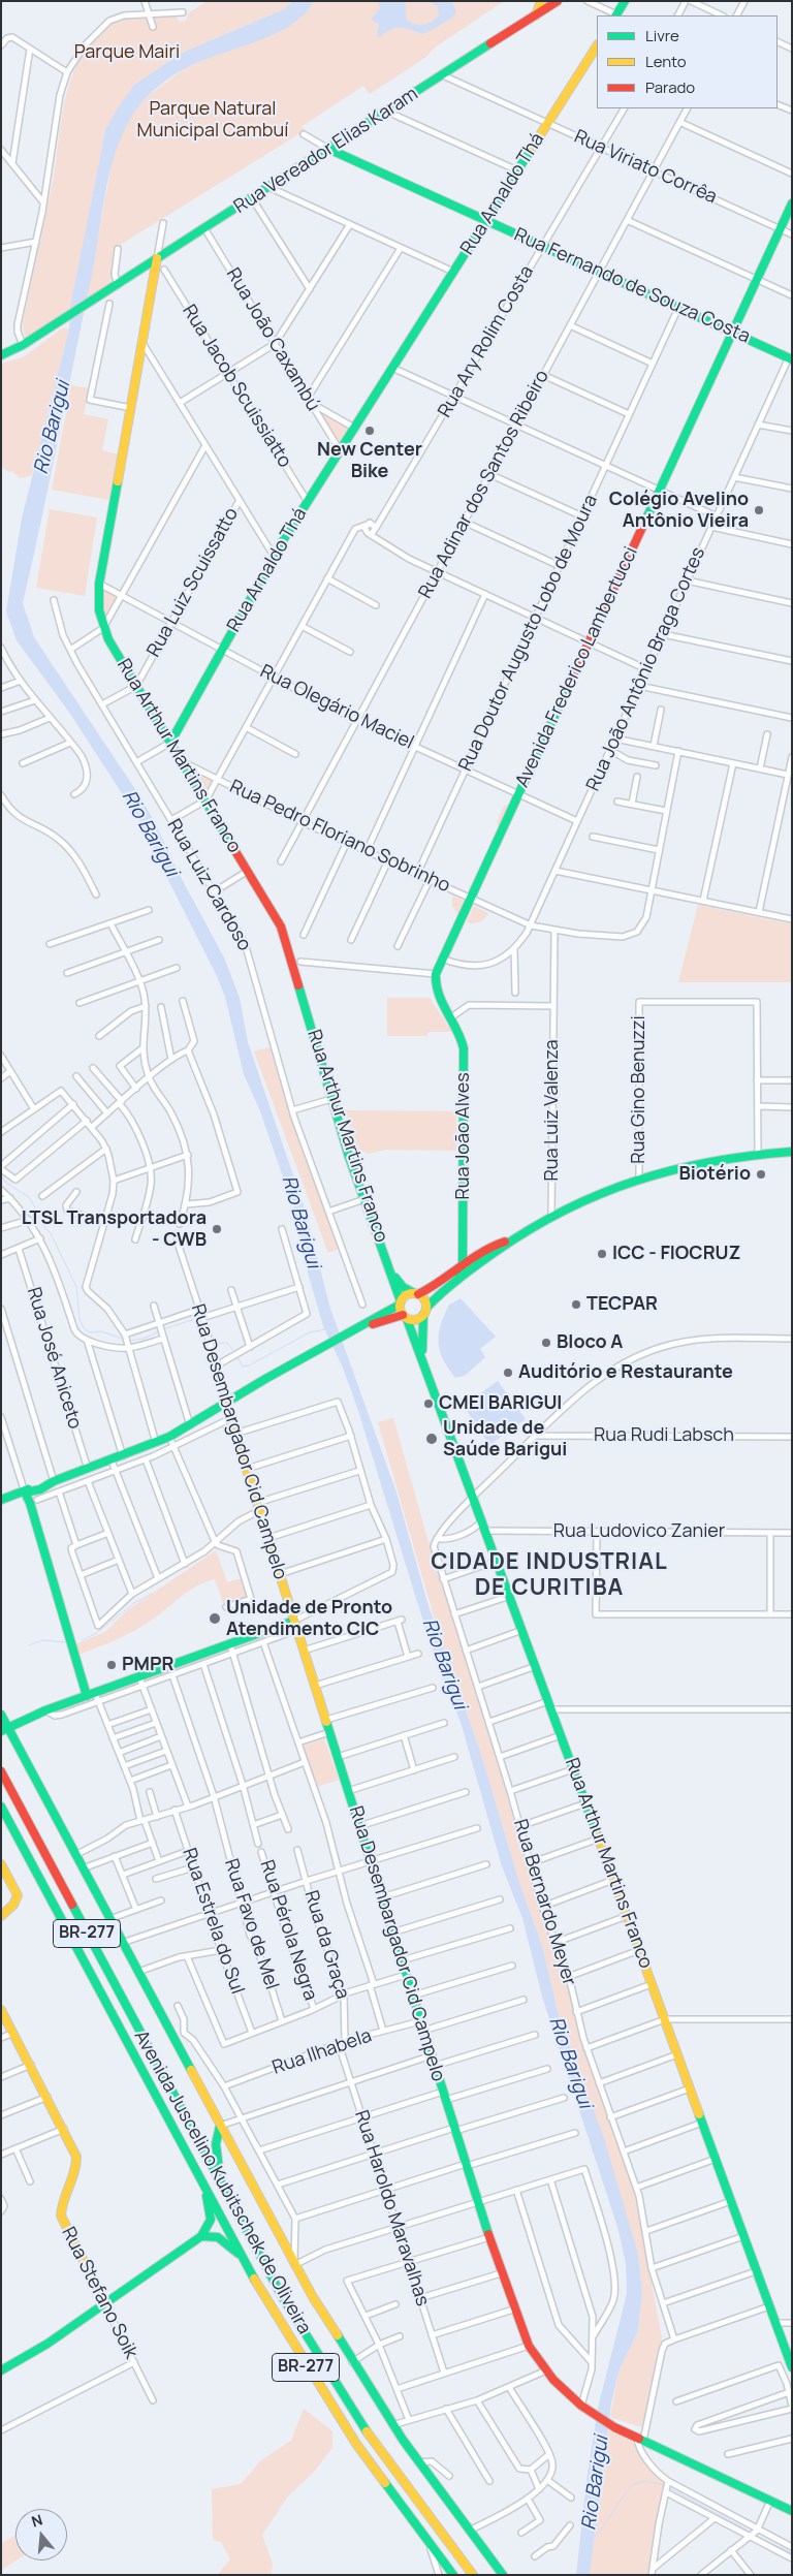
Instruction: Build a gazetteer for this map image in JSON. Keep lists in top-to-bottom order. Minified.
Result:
{"streets":{"main road":["Rua Vereador Elias Karam","Rua Arnaldo Thá","Rua Fernando de Souza Costa","Avenida Frederico Lambertucci","Rua Arthur Martins Franco","Rua João Alves","Rua Desembargador Cid Campelo","BR-277","Avenida Juscelino Kubitschek de Oliveira","Rua Stefano Soik"],"street":["Rua Viriato Corrêa","Rua João Caxambú","Rua Ary Rolim Costa","Rua Jacob Scuissiatto","Rua Adinar dos Santos Ribeiro","Rua Luiz Scuissatto","Rua Doutor Augusto Lobo de Moura","Rua João Antônio Braga Cortes","Rua Olegário Maciel","Rua Pedro Floriano Sobrinho","Rua Luiz Cardoso","Rua Gino Benuzzi","Rua Luiz Valenza","Rua José Aniceto","Rua Rudi Labsch","Rua Ludovico Zanier","Rua Bernardo Meyer","Rua Estrela do Sul","Rua Favo de Mel","Rua Pérola Negra","Rua da Graça","Rua Ilhabela","Rua Haroldo Maravalhas"]},"crossings":[["Rua Vereador Elias Karam","Rua Viriato Corrêa"],["Rua Vereador Elias Karam","Rua Fernando de Souza Costa"],["Rua Vereador Elias Karam","Rua João Caxambú"],["Rua Vereador Elias Karam","Rua Arthur Martins Franco"],["Rua Viriato Corrêa","Rua Arnaldo Thá"],["Rua Viriato Corrêa","Rua Ary Rolim Costa"],["Rua Viriato Corrêa","Rua Adinar dos Santos Ribeiro"],["Rua Viriato Corrêa","Avenida Frederico Lambertucci"],["Rua Arnaldo Thá","Rua Fernando de Souza Costa"],["Rua Arnaldo Thá","Rua João Caxambú"],["Rua Arnaldo Thá","Rua Jacob Scuissiatto"],["Rua Arnaldo Thá","Rua Olegário Maciel"],["Rua Arnaldo Thá","Rua Arthur Martins Franco"],["Rua Fernando de Souza Costa","Rua Ary Rolim Costa"],["Rua Fernando de Souza Costa","Rua Adinar dos Santos Ribeiro"],["Rua Fernando de Souza Costa","Rua Doutor Augusto Lobo de Moura"],["Rua Fernando de Souza Costa","Avenida Frederico Lambertucci"],["Rua Fernando de Souza Costa","Rua João Antônio Braga Cortes"],["Rua Adinar dos Santos Ribeiro","Rua Olegário Maciel"],["Rua Adinar dos Santos Ribeiro","Rua Pedro Floriano Sobrinho"],["Rua Luiz Scuissatto","Rua Olegário Maciel"],["Rua Luiz Scuissatto","Rua Arthur Martins Franco"],["Rua Doutor Augusto Lobo de Moura","Rua Olegário Maciel"],["Rua Doutor Augusto Lobo de Moura","Rua Pedro Floriano Sobrinho"],["Avenida Frederico Lambertucci","Rua Olegário Maciel"],["Avenida Frederico Lambertucci","Rua Pedro Floriano Sobrinho"],["Rua João Antônio Braga Cortes","Rua Olegário Maciel"],["Rua João Antônio Braga Cortes","Rua Pedro Floriano Sobrinho"],["Rua Olegário Maciel","Rua Arthur Martins Franco"],["Rua Arthur Martins Franco","Rua Pedro Floriano Sobrinho"],["Rua Arthur Martins Franco","Rua Ludovico Zanier"],["Rua Pedro Floriano Sobrinho","Rua Luiz Valenza"],["Rua Desembargador Cid Campelo","Rua Ilhabela"],["Rua da Graça","Rua Ilhabela"],["Rua Ilhabela","Rua Haroldo Maravalhas"]],"districts":["CIDADE INDUSTRIAL DE CURITIBA"],"water":["Rio Barigui"],"parks":["Parque Mairi","Parque Natural Municipal Cambuí"],"places":["New Center Bike","Colégio Avelino Antônio Vieira","Biotério","LTSL Transportadora - CWB","ICC - FIOCRUZ","TECPAR","Bloco A","Auditório e Restaurante","CMEI BARIGUI","Unidade de Saúde Barigui","Unidade de Pronto Atendimento CIC","PMPR"],"legend":["Livre","Lento","Parado"],"north":"top"}
